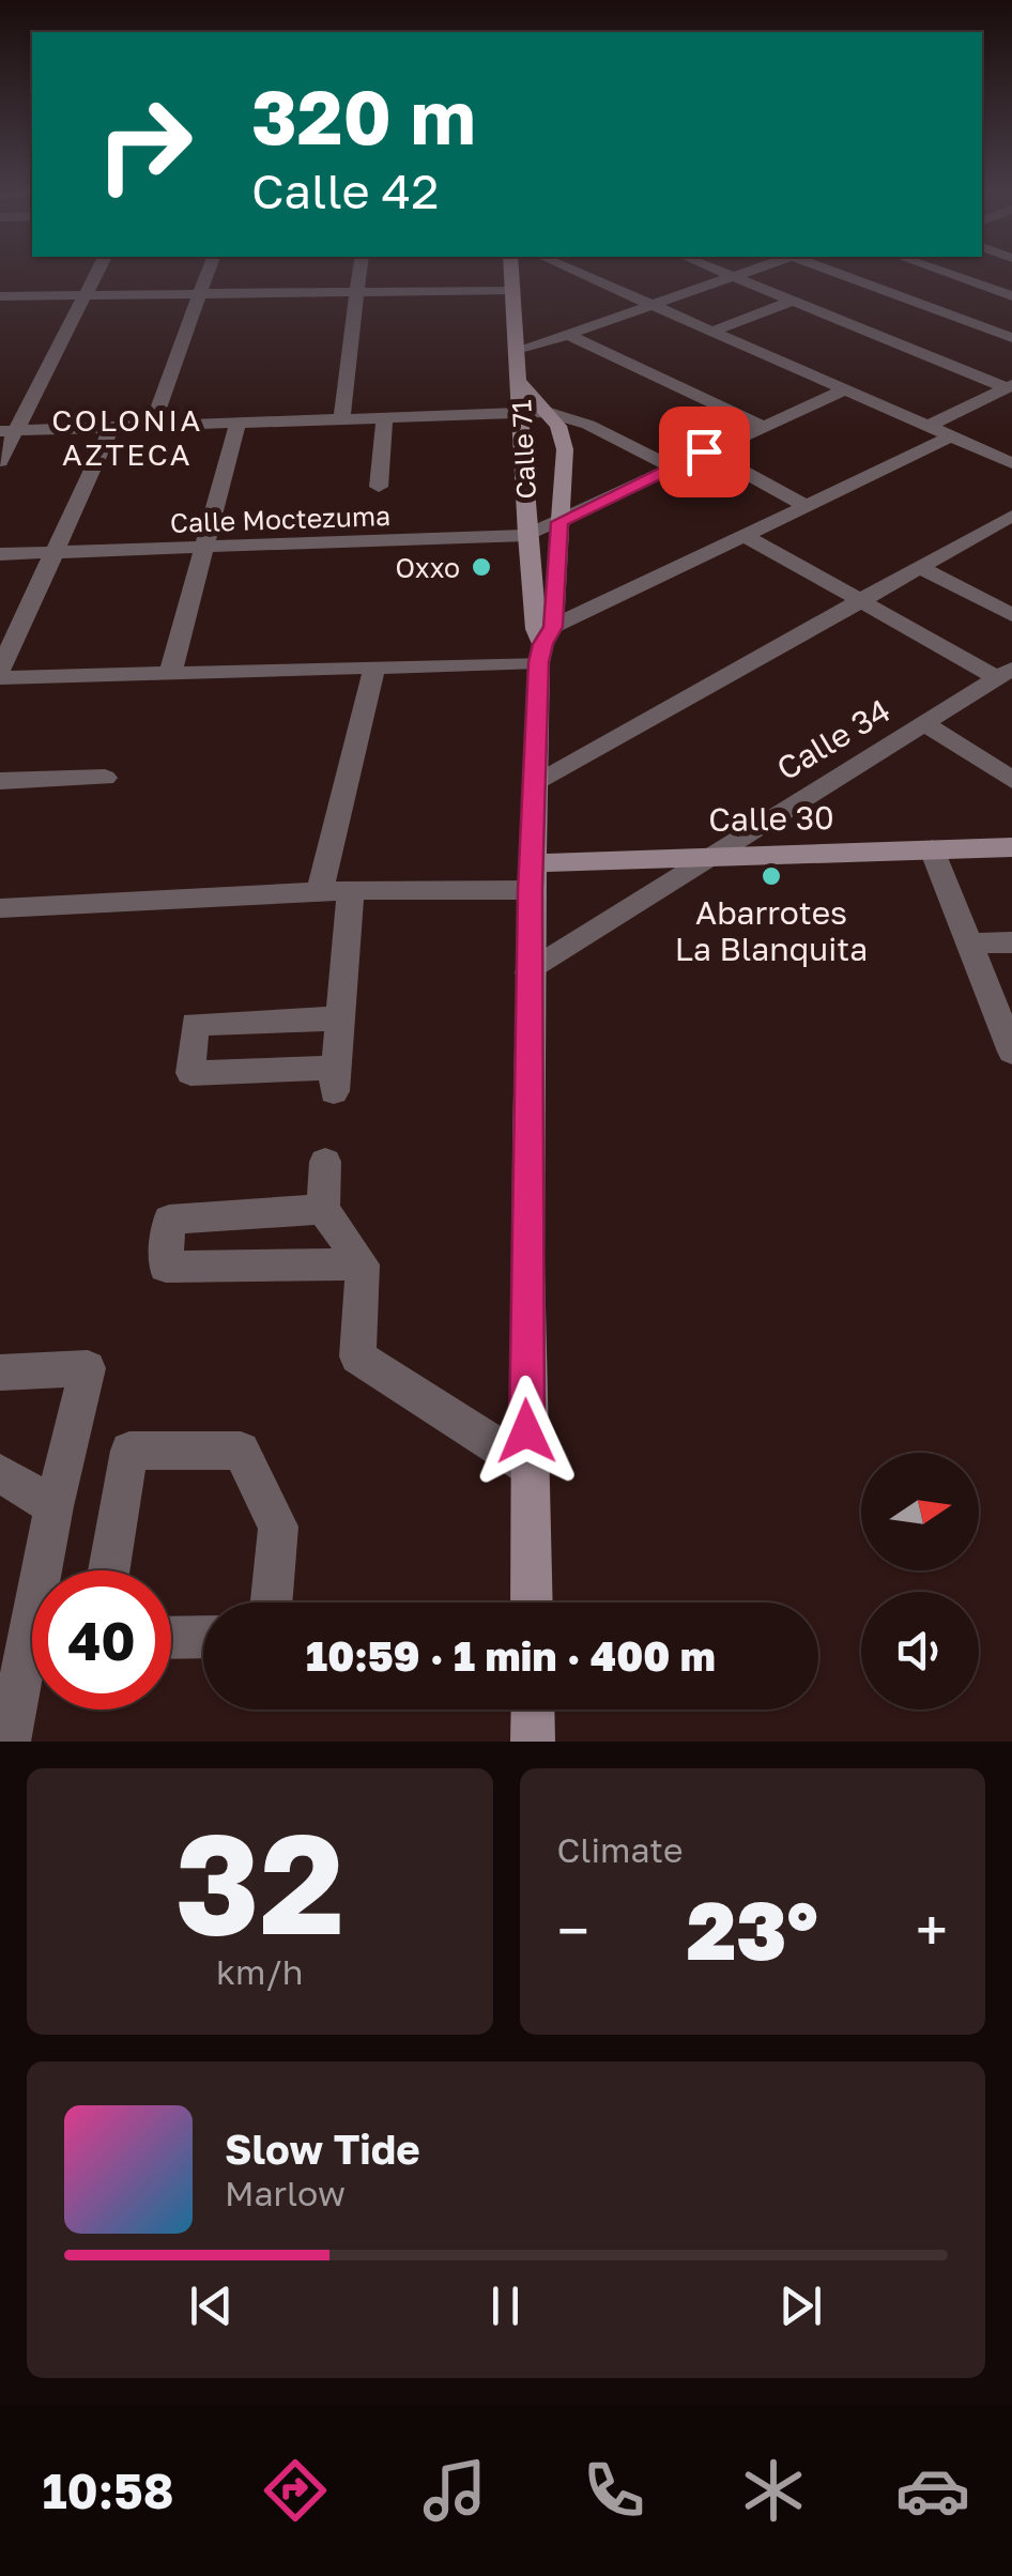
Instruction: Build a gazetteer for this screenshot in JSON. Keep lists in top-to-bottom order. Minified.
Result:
{"streets":{"street":["Calle 71","Calle Moctezuma","Calle 34","Calle 30"]},"crossings":[["Calle 71","Calle Moctezuma"],["Calle 71","Calle 34"],["Calle 71","Calle 30"],["Calle 34","Calle 30"]],"districts":["COLONIA AZTECA"],"places":["Oxxo","Abarrotes La Blanquita"],"north":"right","page":{"turn":["320 m","Calle 42"],"limit":"40","trip":"10:59 · 1 min · 400 m","tile":[["32","km/h"],"Climate"],"heat":["−","23°","+"],"song":["Slow Tide","Marlow"],"tabs":"10:58"}}
